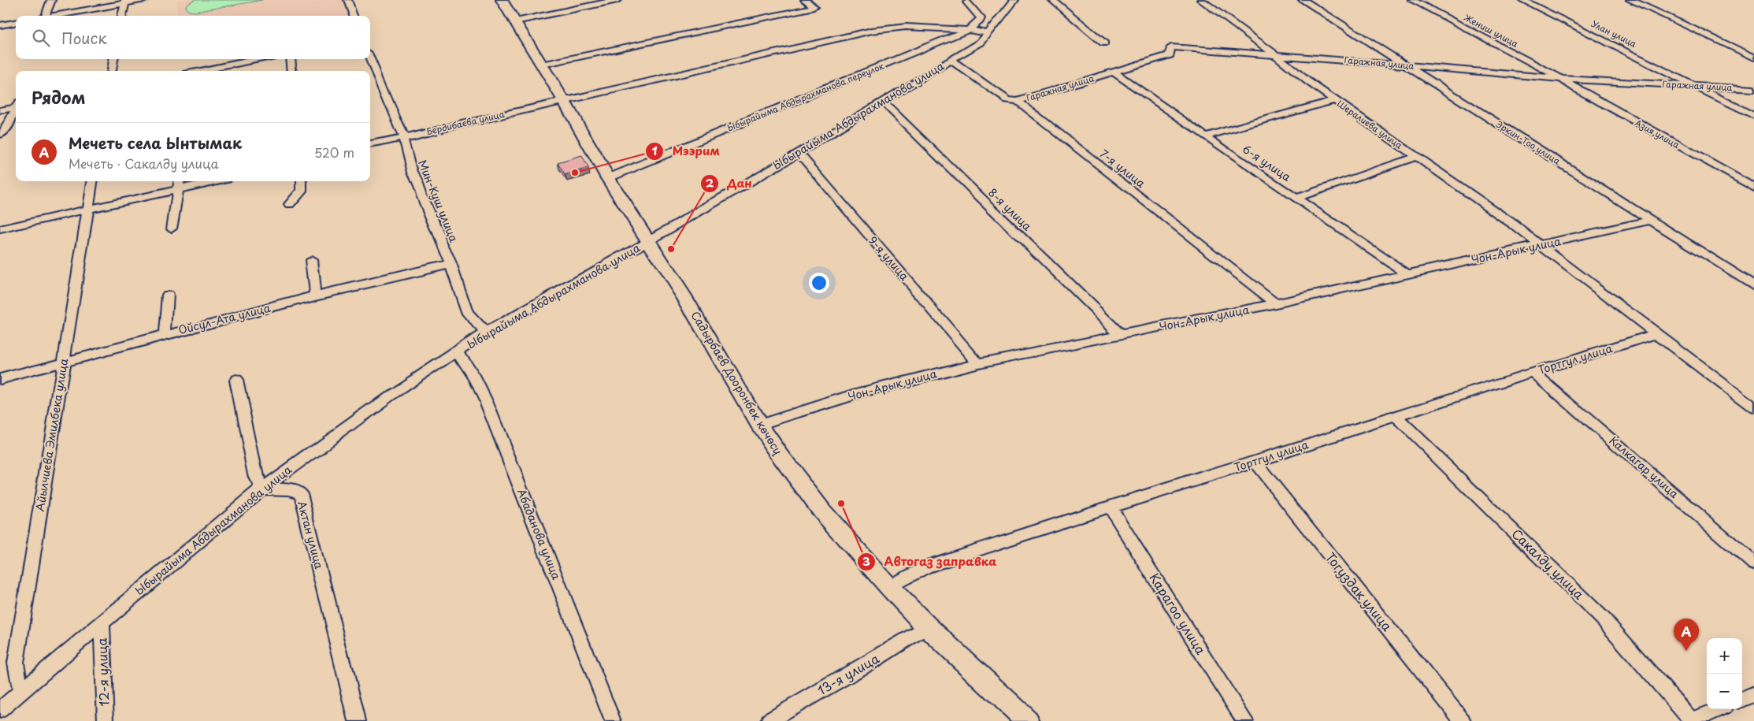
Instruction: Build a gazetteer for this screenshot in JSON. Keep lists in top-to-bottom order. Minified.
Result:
{"streets":{"main road":["Садырбаев Дооронбек көчөсү"],"street":["Жениш улица","Улан улица","Гаражная улица","Ыбырайыма Абдырахманова переулок","Ыбырайыма Абдырахманова улица","Бердибаева улица","Шералиева улица","Азия улица","Эркин-Тоо улица","6-я улица","7-я улица","Мин-Куш улица","8-я улица","Чон-Арык улица","9-я улица","Ойсул-Ата улица","Тортгул улица","Айылчиева Эмилбека улица","Калкагар улица","Абаданова улица","Актан улица","Сакалду улица","Тогуздак улица","Карагоо улица","12-я улица","13-я улица"]},"crossings":[["Жениш улица","Гаражная улица"],["Жениш улица","Азия улица"],["Улан улица","Гаражная улица"],["Гаражная улица","Шералиева улица"],["Гаражная улица","Азия улица"],["Гаражная улица","Эркин-Тоо улица"],["Гаражная улица","6-я улица"],["Гаражная улица","7-я улица"],["Ыбырайыма Абдырахманова переулок","Бердибаева улица"],["Ыбырайыма Абдырахманова переулок","Садырбаев Дооронбек көчөсү"],["Ыбырайыма Абдырахманова улица","Бердибаева улица"],["Ыбырайыма Абдырахманова улица","7-я улица"],["Ыбырайыма Абдырахманова улица","Мин-Куш улица"],["Ыбырайыма Абдырахманова улица","8-я улица"],["Ыбырайыма Абдырахманова улица","9-я улица"],["Ыбырайыма Абдырахманова улица","Садырбаев Дооронбек көчөсү"],["Ыбырайыма Абдырахманова улица","Айылчиева Эмилбека улица"],["Ыбырайыма Абдырахманова улица","Абаданова улица"],["Ыбырайыма Абдырахманова улица","Актан улица"],["Ыбырайыма Абдырахманова улица","12-я улица"],["Бердибаева улица","Мин-Куш улица"],["Бердибаева улица","Садырбаев Дооронбек көчөсү"],["Шералиева улица","Чон-Арык улица"],["Шералиева улица","Тортгул улица"],["Эркин-Тоо улица","Чон-Арык улица"],["6-я улица","Чон-Арык улица"],["7-я улица","Чон-Арык улица"],["Мин-Куш улица","Ойсул-Ата улица"],["8-я улица","Чон-Арык улица"],["Чон-Арык улица","9-я улица"],["Чон-Арык улица","Садырбаев Дооронбек көчөсү"],["Ойсул-Ата улица","Айылчиева Эмилбека улица"],["Тортгул улица","Садырбаев Дооронбек көчөсү"],["Тортгул улица","Калкагар улица"],["Тортгул улица","Сакалду улица"],["Тортгул улица","Тогуздак улица"],["Тортгул улица","Карагоо улица"],["Садырбаев Дооронбек көчөсү","13-я улица"]],"places":["Мээрим","Дан","Автогаз заправка"],"page":{"search":"Поиск","heading":"Рядом","list":[{"mark":"A","name":"Мечеть села Ынтымак","note":"Мечеть · Сакалду улица","value":"520 m"}],"pins":"A","map_buttons":["+","−"]}}
